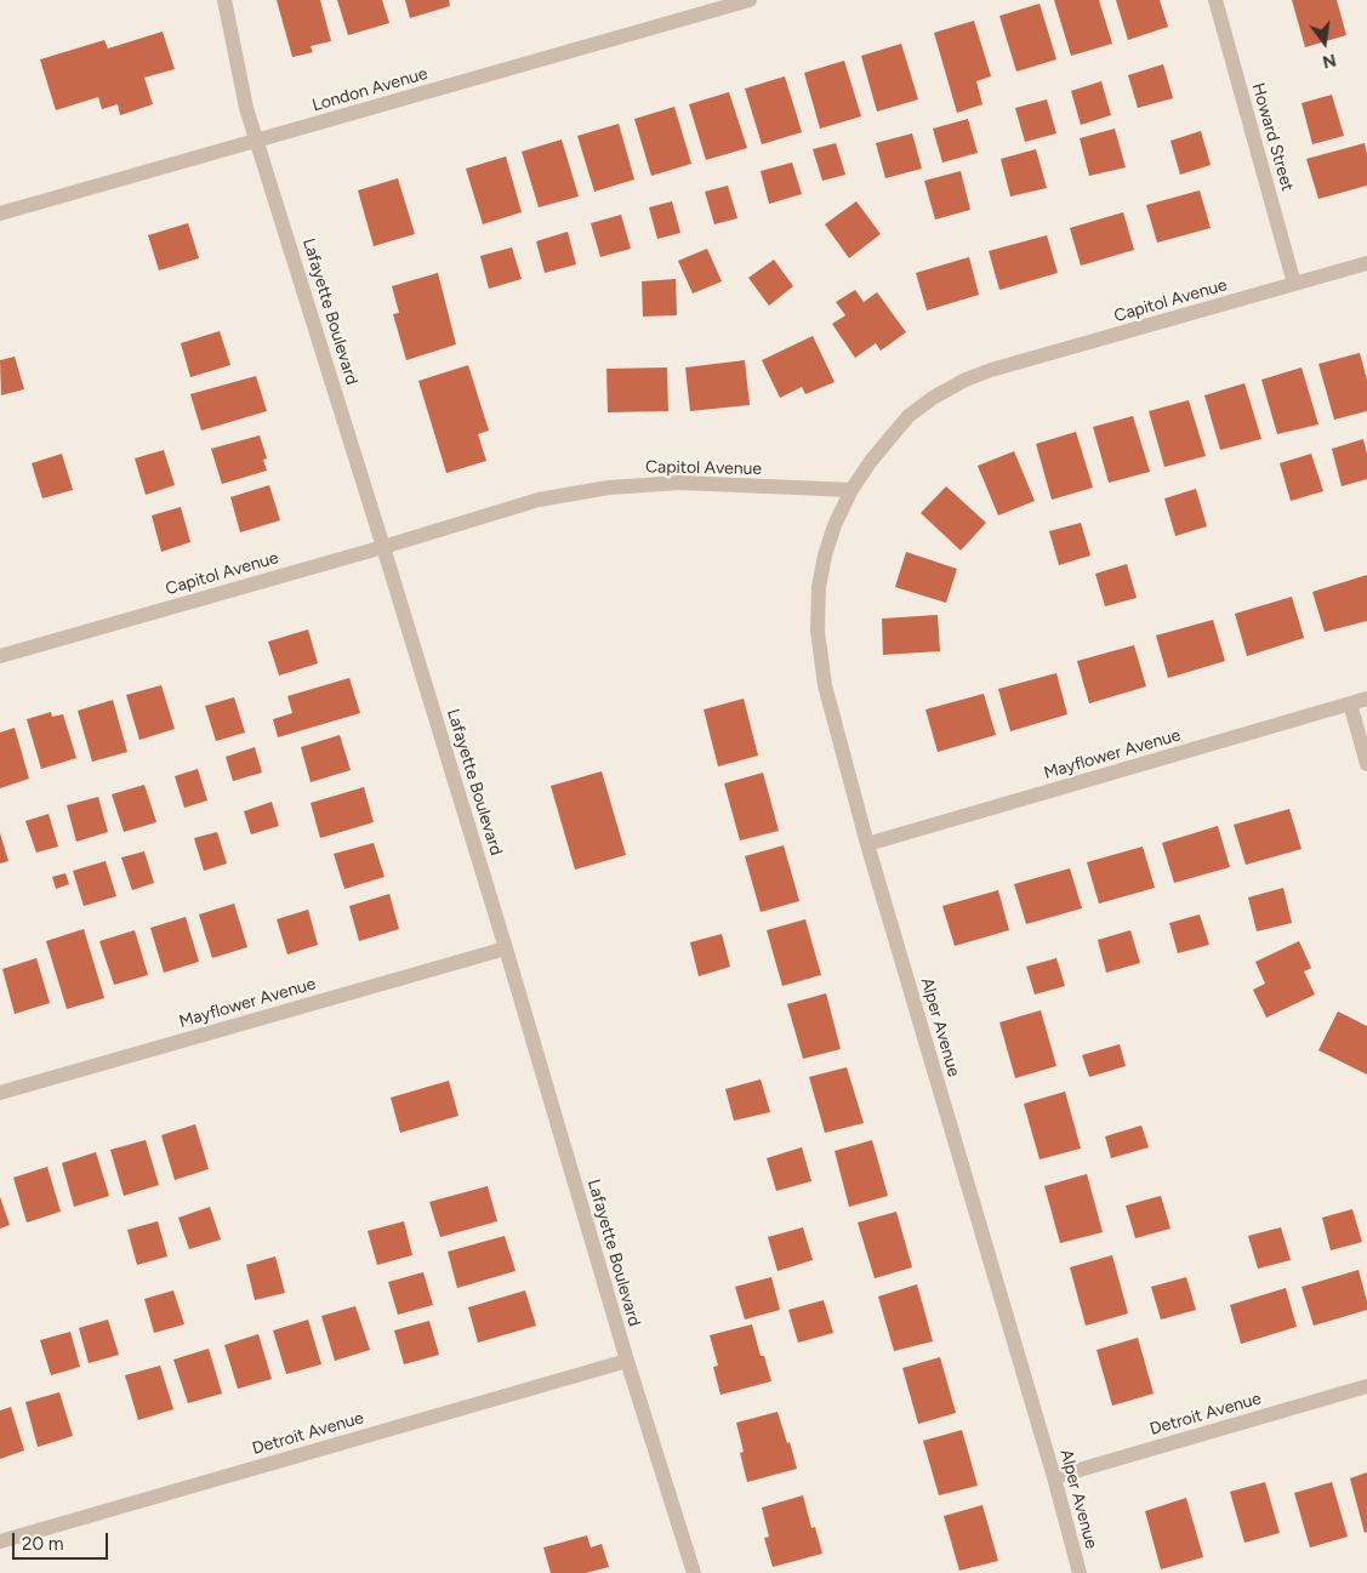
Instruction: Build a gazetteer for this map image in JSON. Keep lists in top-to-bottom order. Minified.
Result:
{"streets":{"street":["London Avenue","Howard Street","Capitol Avenue","Lafayette Boulevard","Mayflower Avenue","Alper Avenue","Detroit Avenue"]},"crossings":[["London Avenue","Lafayette Boulevard"],["Howard Street","Capitol Avenue"],["Capitol Avenue","Lafayette Boulevard"],["Capitol Avenue","Alper Avenue"],["Lafayette Boulevard","Mayflower Avenue"],["Lafayette Boulevard","Detroit Avenue"],["Mayflower Avenue","Alper Avenue"],["Alper Avenue","Detroit Avenue"]],"scale_bar":"20 m","north":"bottom"}
